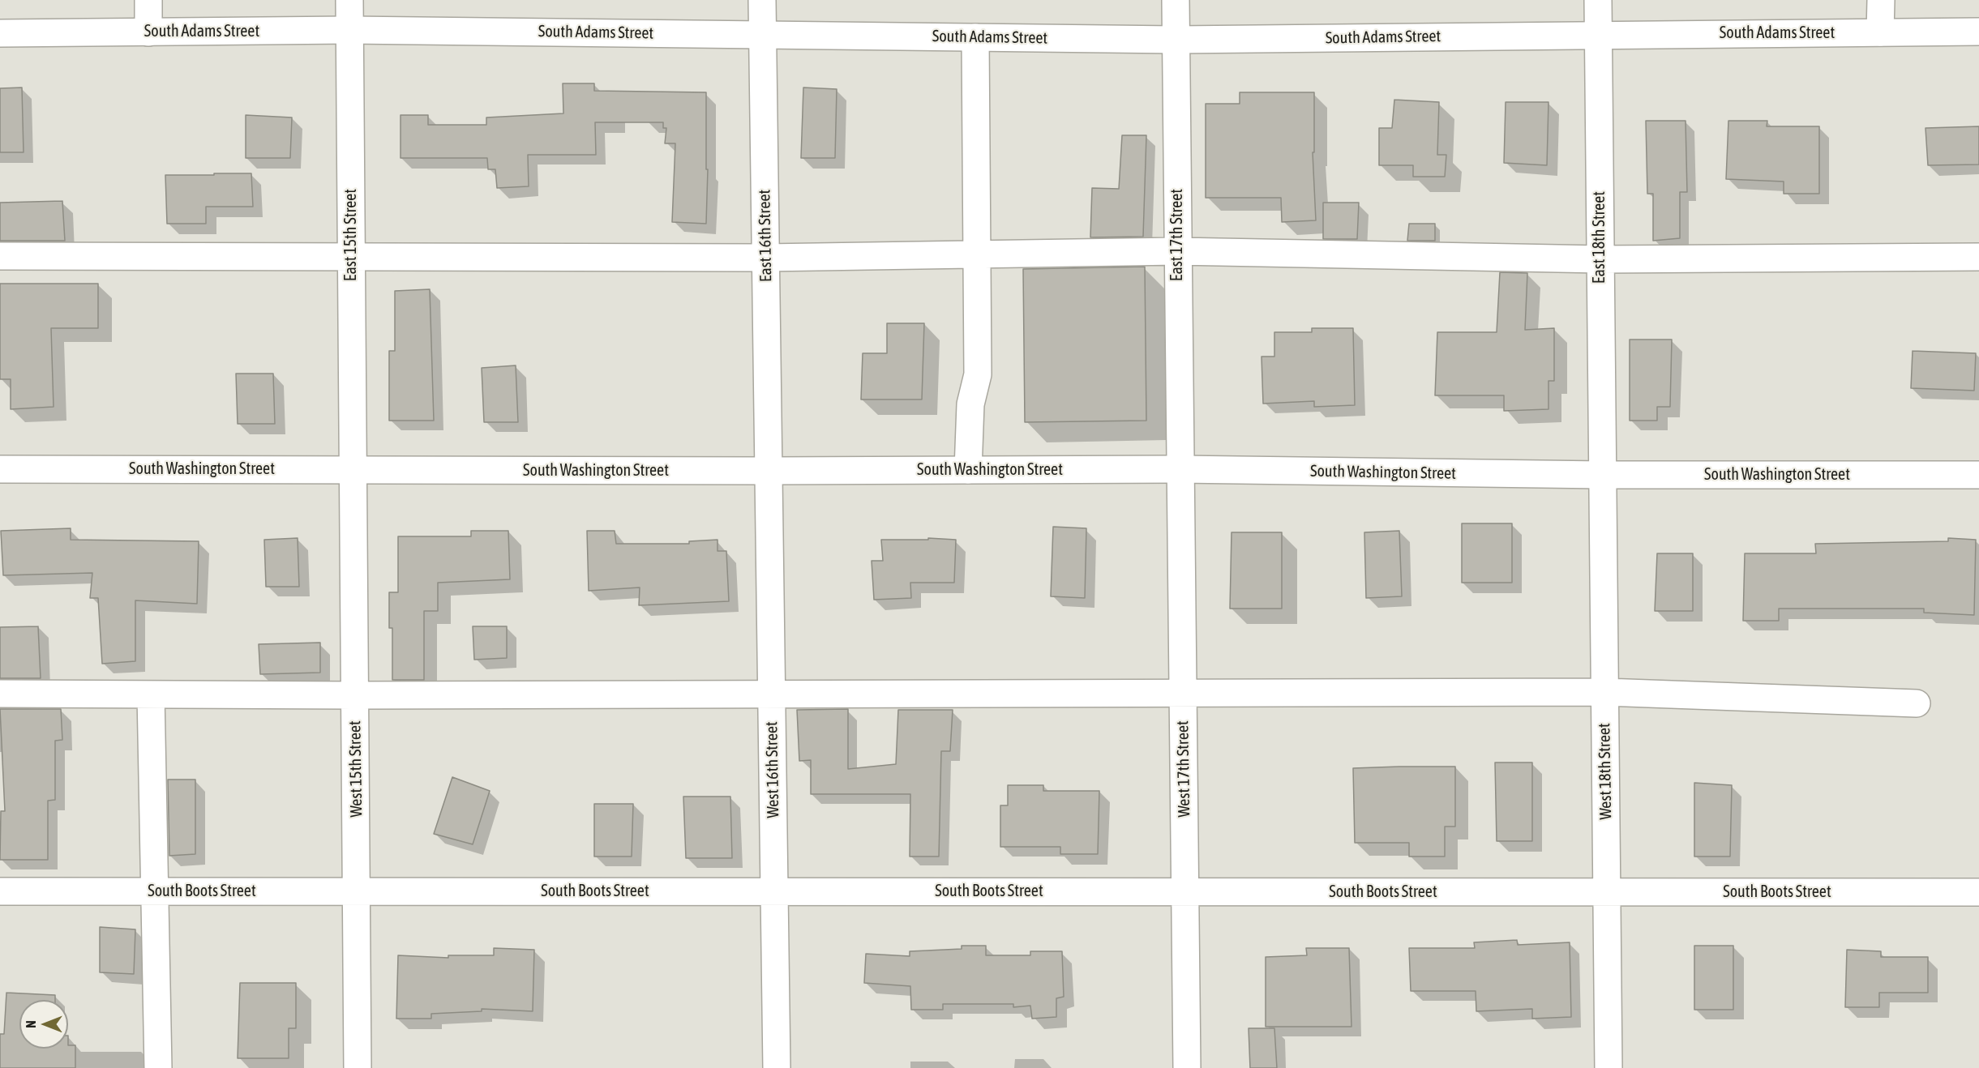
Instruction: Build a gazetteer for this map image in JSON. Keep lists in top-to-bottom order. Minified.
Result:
{"streets":{"street":["South Adams Street","East 15th Street","East 17th Street","East 16th Street","East 18th Street","South Washington Street","West 15th Street","West 17th Street","West 16th Street","West 18th Street","South Boots Street"]},"crossings":[["South Adams Street","East 15th Street"],["South Adams Street","East 17th Street"],["South Adams Street","East 16th Street"],["South Adams Street","East 18th Street"],["East 15th Street","South Washington Street"],["East 15th Street","West 15th Street"],["East 17th Street","South Washington Street"],["East 17th Street","West 17th Street"],["East 16th Street","South Washington Street"],["East 16th Street","West 16th Street"],["East 18th Street","South Washington Street"],["East 18th Street","West 18th Street"],["South Washington Street","West 15th Street"],["South Washington Street","West 17th Street"],["South Washington Street","West 16th Street"],["South Washington Street","West 18th Street"],["West 15th Street","South Boots Street"],["West 17th Street","South Boots Street"],["West 16th Street","South Boots Street"],["West 18th Street","South Boots Street"]],"north":"left"}
